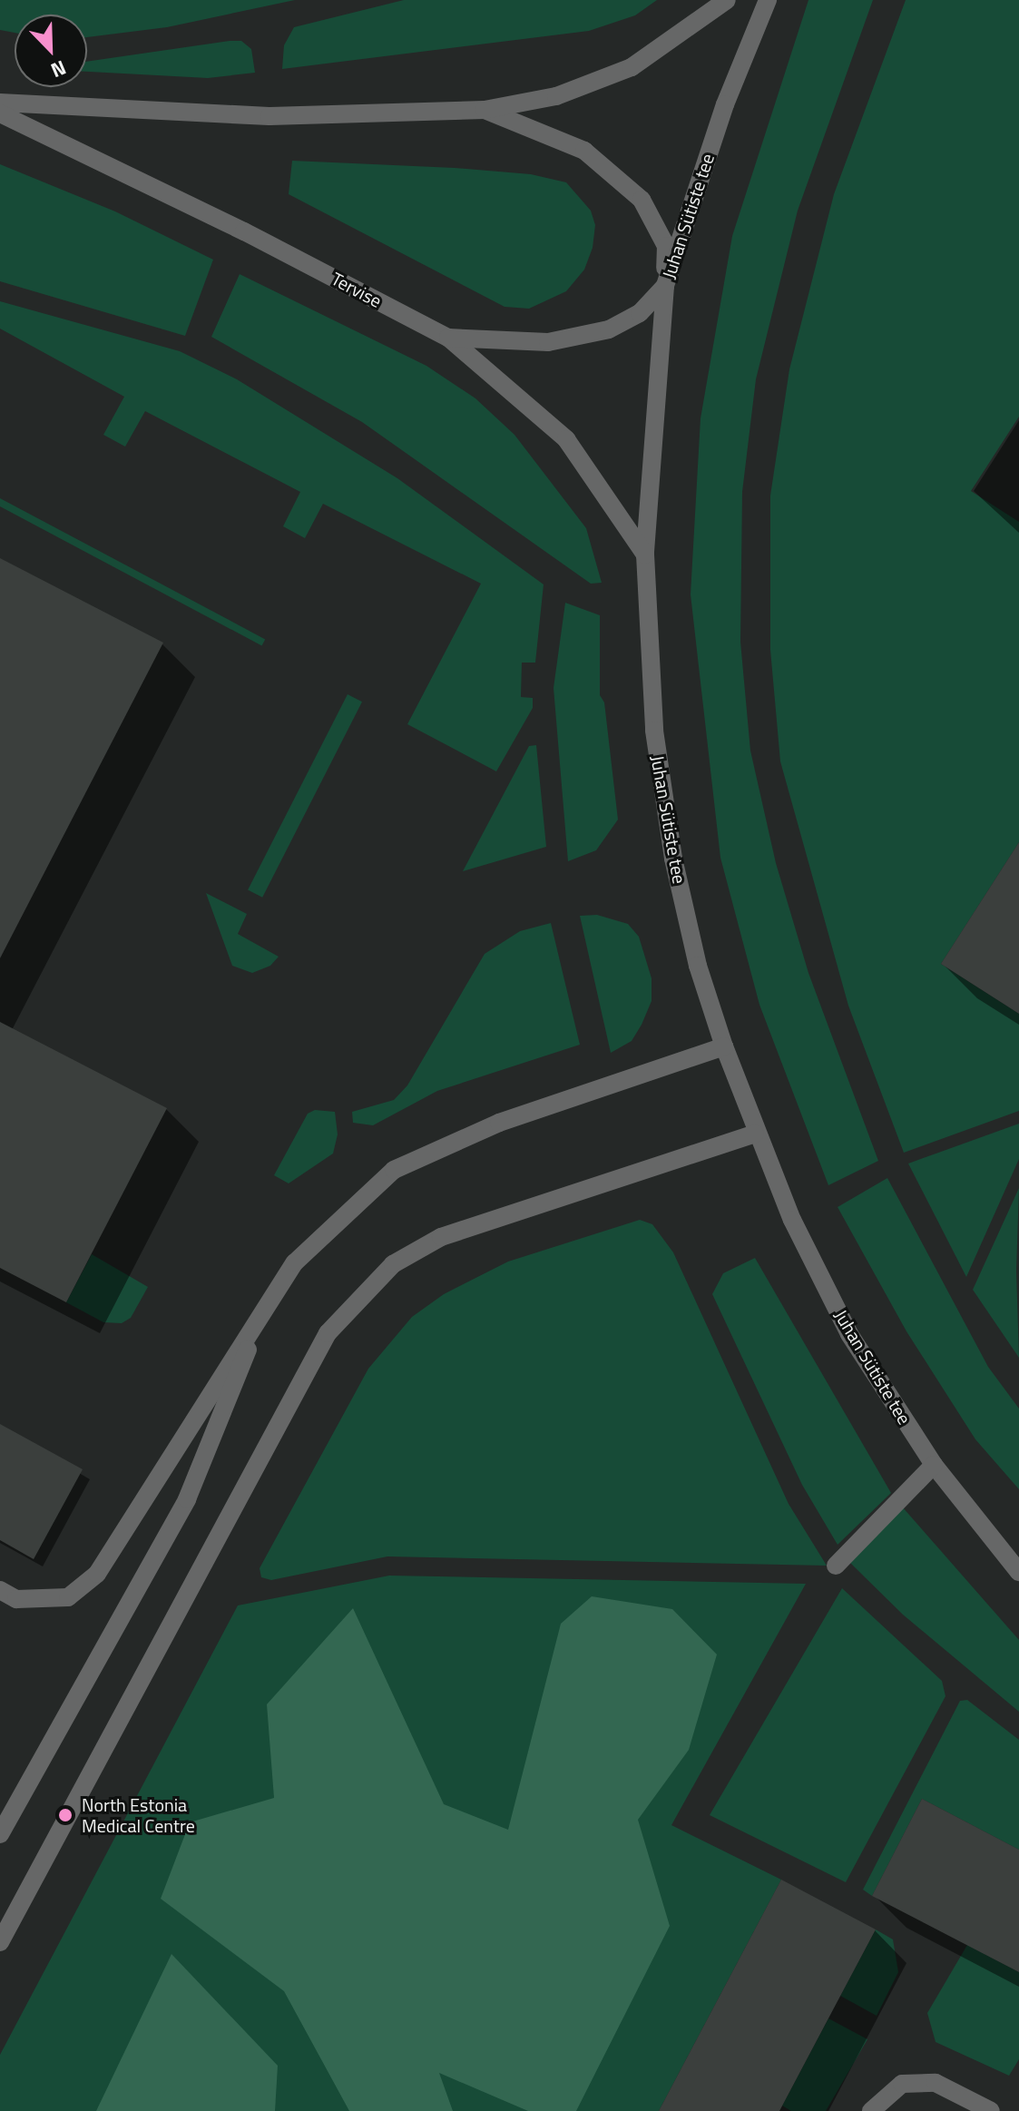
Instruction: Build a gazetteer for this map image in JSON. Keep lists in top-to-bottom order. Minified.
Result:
{"streets":{"street":["Juhan Sütiste tee","Tervise"]},"crossings":[["Juhan Sütiste tee","Tervise"]],"places":["North Estonia Medical Centre"],"north":"bottom right"}
